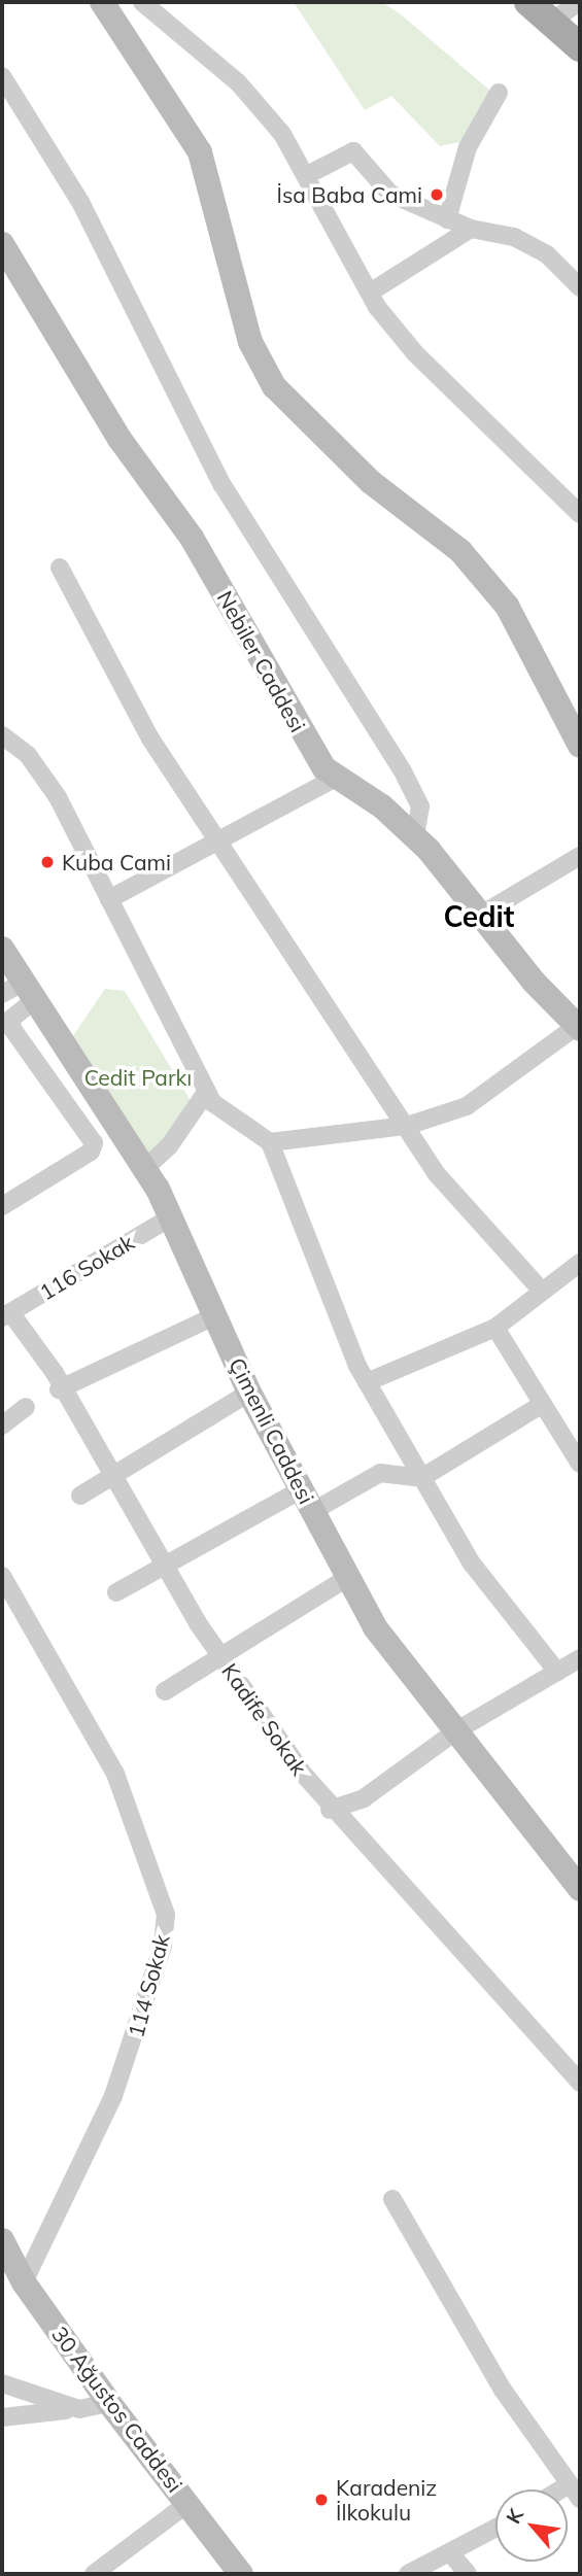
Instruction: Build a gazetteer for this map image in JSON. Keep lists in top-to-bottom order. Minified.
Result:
{"streets":{"street":["Nebiler Caddesi","116 Sokak","Çimenli Caddesi","Kadife Sokak","114 Sokak","30 Ağustos Caddesi"]},"crossings":[["116 Sokak","Çimenli Caddesi"],["116 Sokak","Kadife Sokak"],["114 Sokak","30 Ağustos Caddesi"]],"districts":["Cedit"],"parks":["Cedit Parkı"],"places":["İsa Baba Cami","Kuba Cami","Karadeniz İlkokulu"],"north":"top left"}
